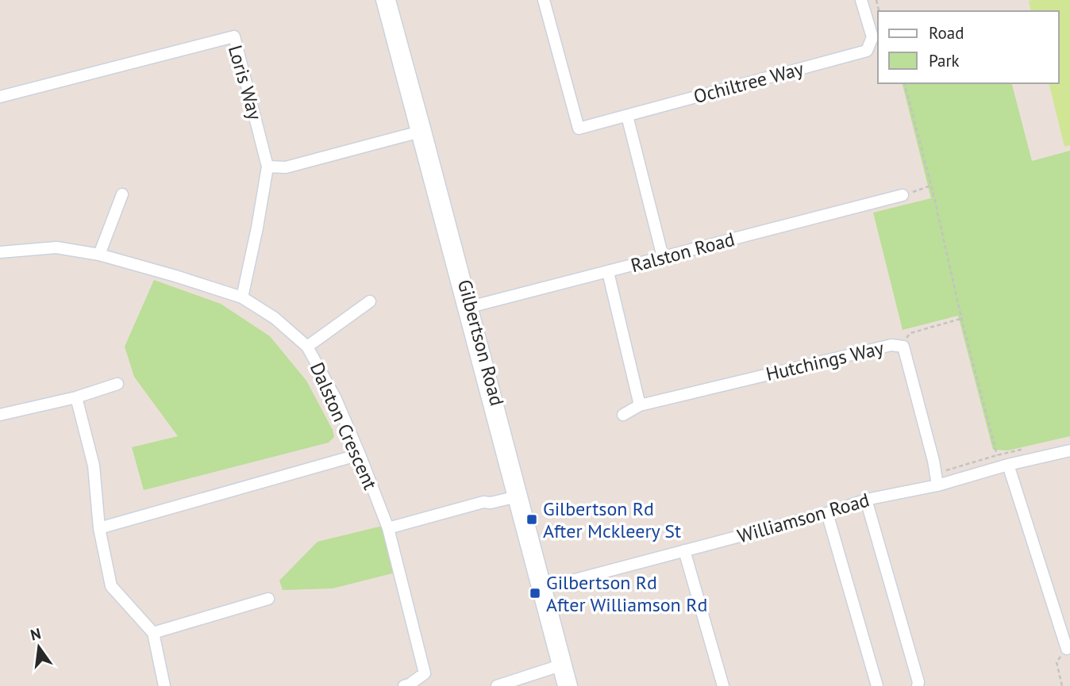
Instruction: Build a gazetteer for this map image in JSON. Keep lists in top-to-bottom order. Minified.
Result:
{"streets":{"street":["Loris Way","Ochiltree Way","Ralston Road","Gilbertson Road","Hutchings Way","Dalston Crescent","Williamson Road"]},"crossings":[["Loris Way","Dalston Crescent"],["Ralston Road","Gilbertson Road"],["Gilbertson Road","Williamson Road"],["Hutchings Way","Williamson Road"]],"places":{"transit":["Gilbertson Rd After Mckleery St","Gilbertson Rd After Williamson Rd"]},"legend":["Road","Park"],"north":"top"}
